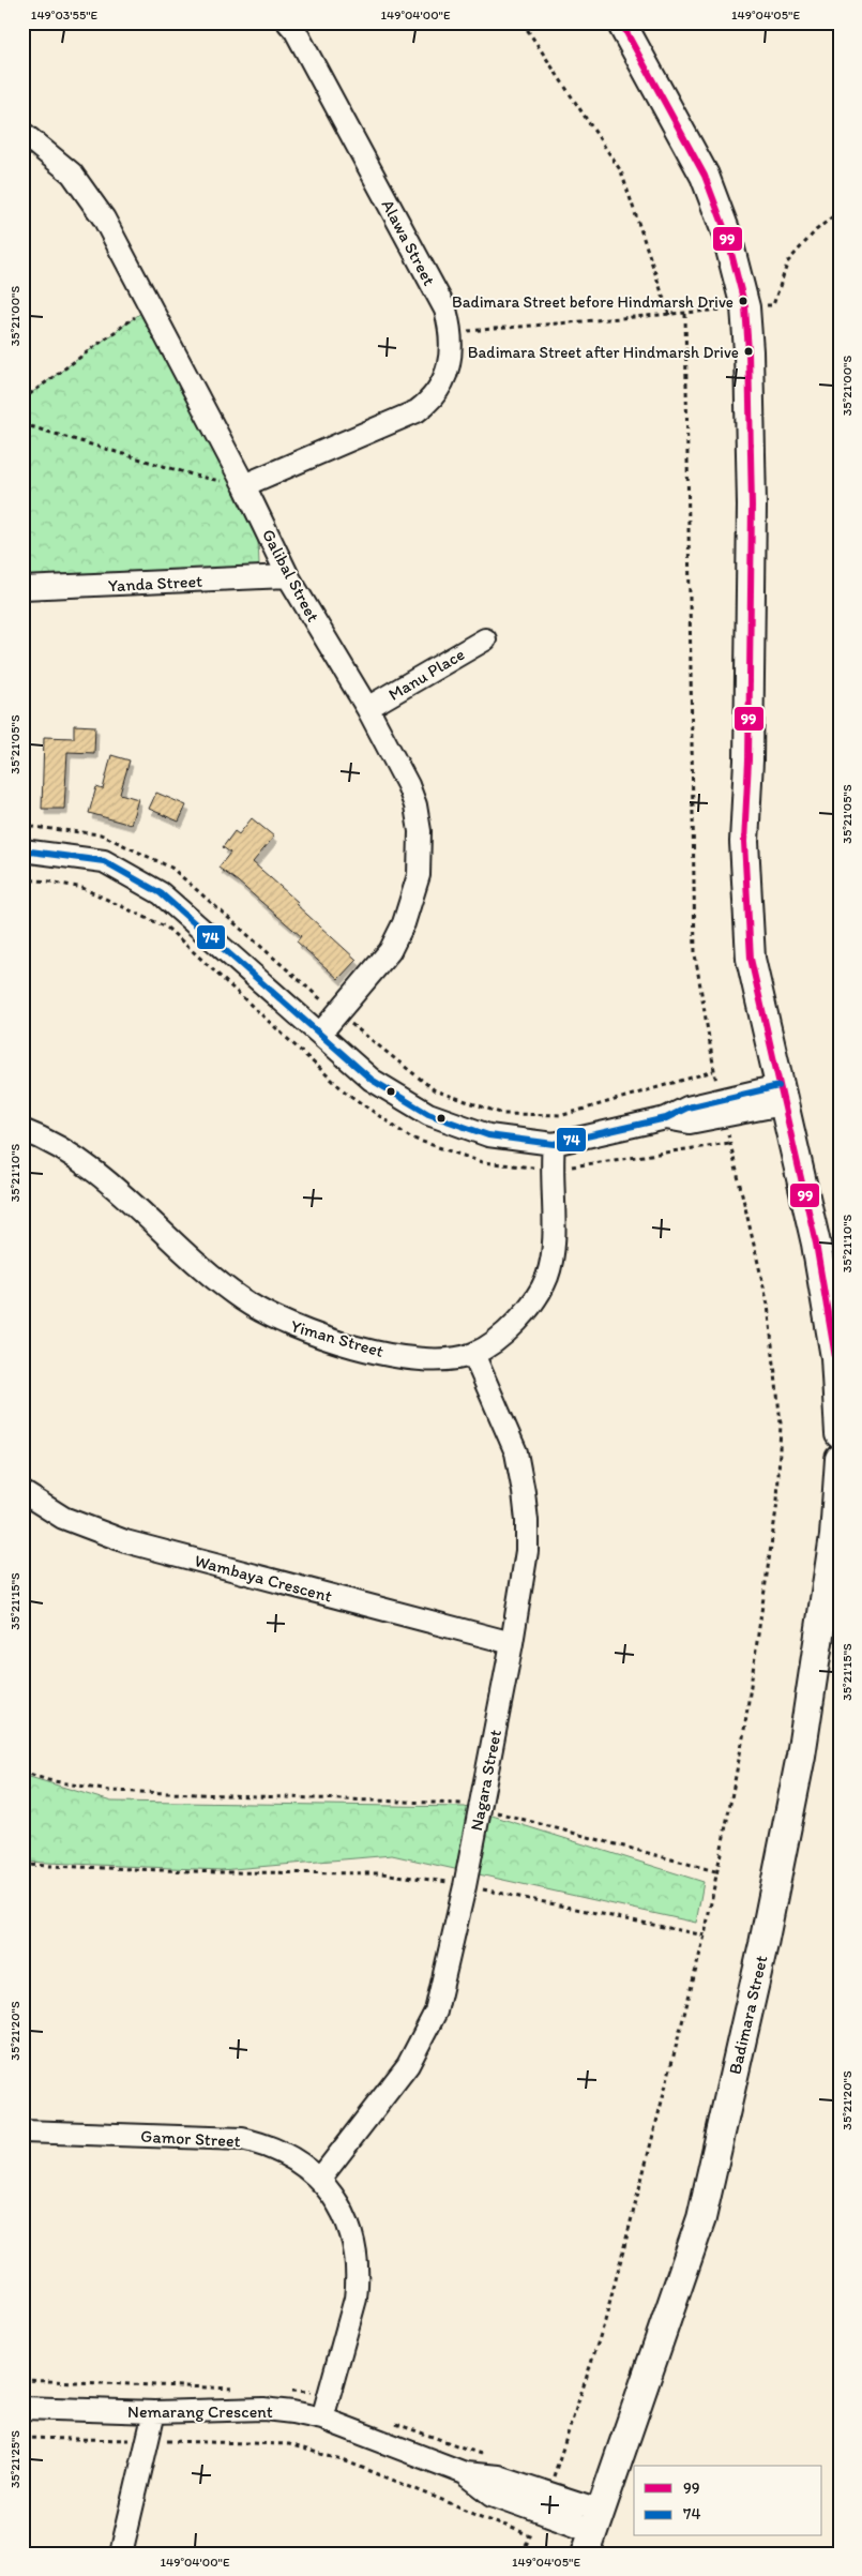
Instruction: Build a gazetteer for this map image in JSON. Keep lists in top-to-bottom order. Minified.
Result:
{"streets":{"main road":["Badimara Street"],"street":["Alawa Street","Galibal Street","Yanda Street","Manu Place","Yiman Street","Wambaya Crescent","Nagara Street","Gamor Street","Nemarang Crescent"]},"crossings":[["Alawa Street","Galibal Street"],["Galibal Street","Yanda Street"],["Galibal Street","Manu Place"],["Yiman Street","Nagara Street"],["Wambaya Crescent","Nagara Street"],["Nagara Street","Gamor Street"],["Badimara Street","Nemarang Crescent"],["Gamor Street","Nemarang Crescent"]],"places":["Badimara Street before Hindmarsh Drive","Badimara Street after Hindmarsh Drive"],"lines":["transit line 99","transit line 74"],"legend":["99","74"],"coordinates":["149°03'55\"E","149°04'00\"E","149°04'05\"E","35°21'00\"S","35°21'05\"S","35°21'10\"S","35°21'15\"S","35°21'20\"S","35°21'25\"S"]}
